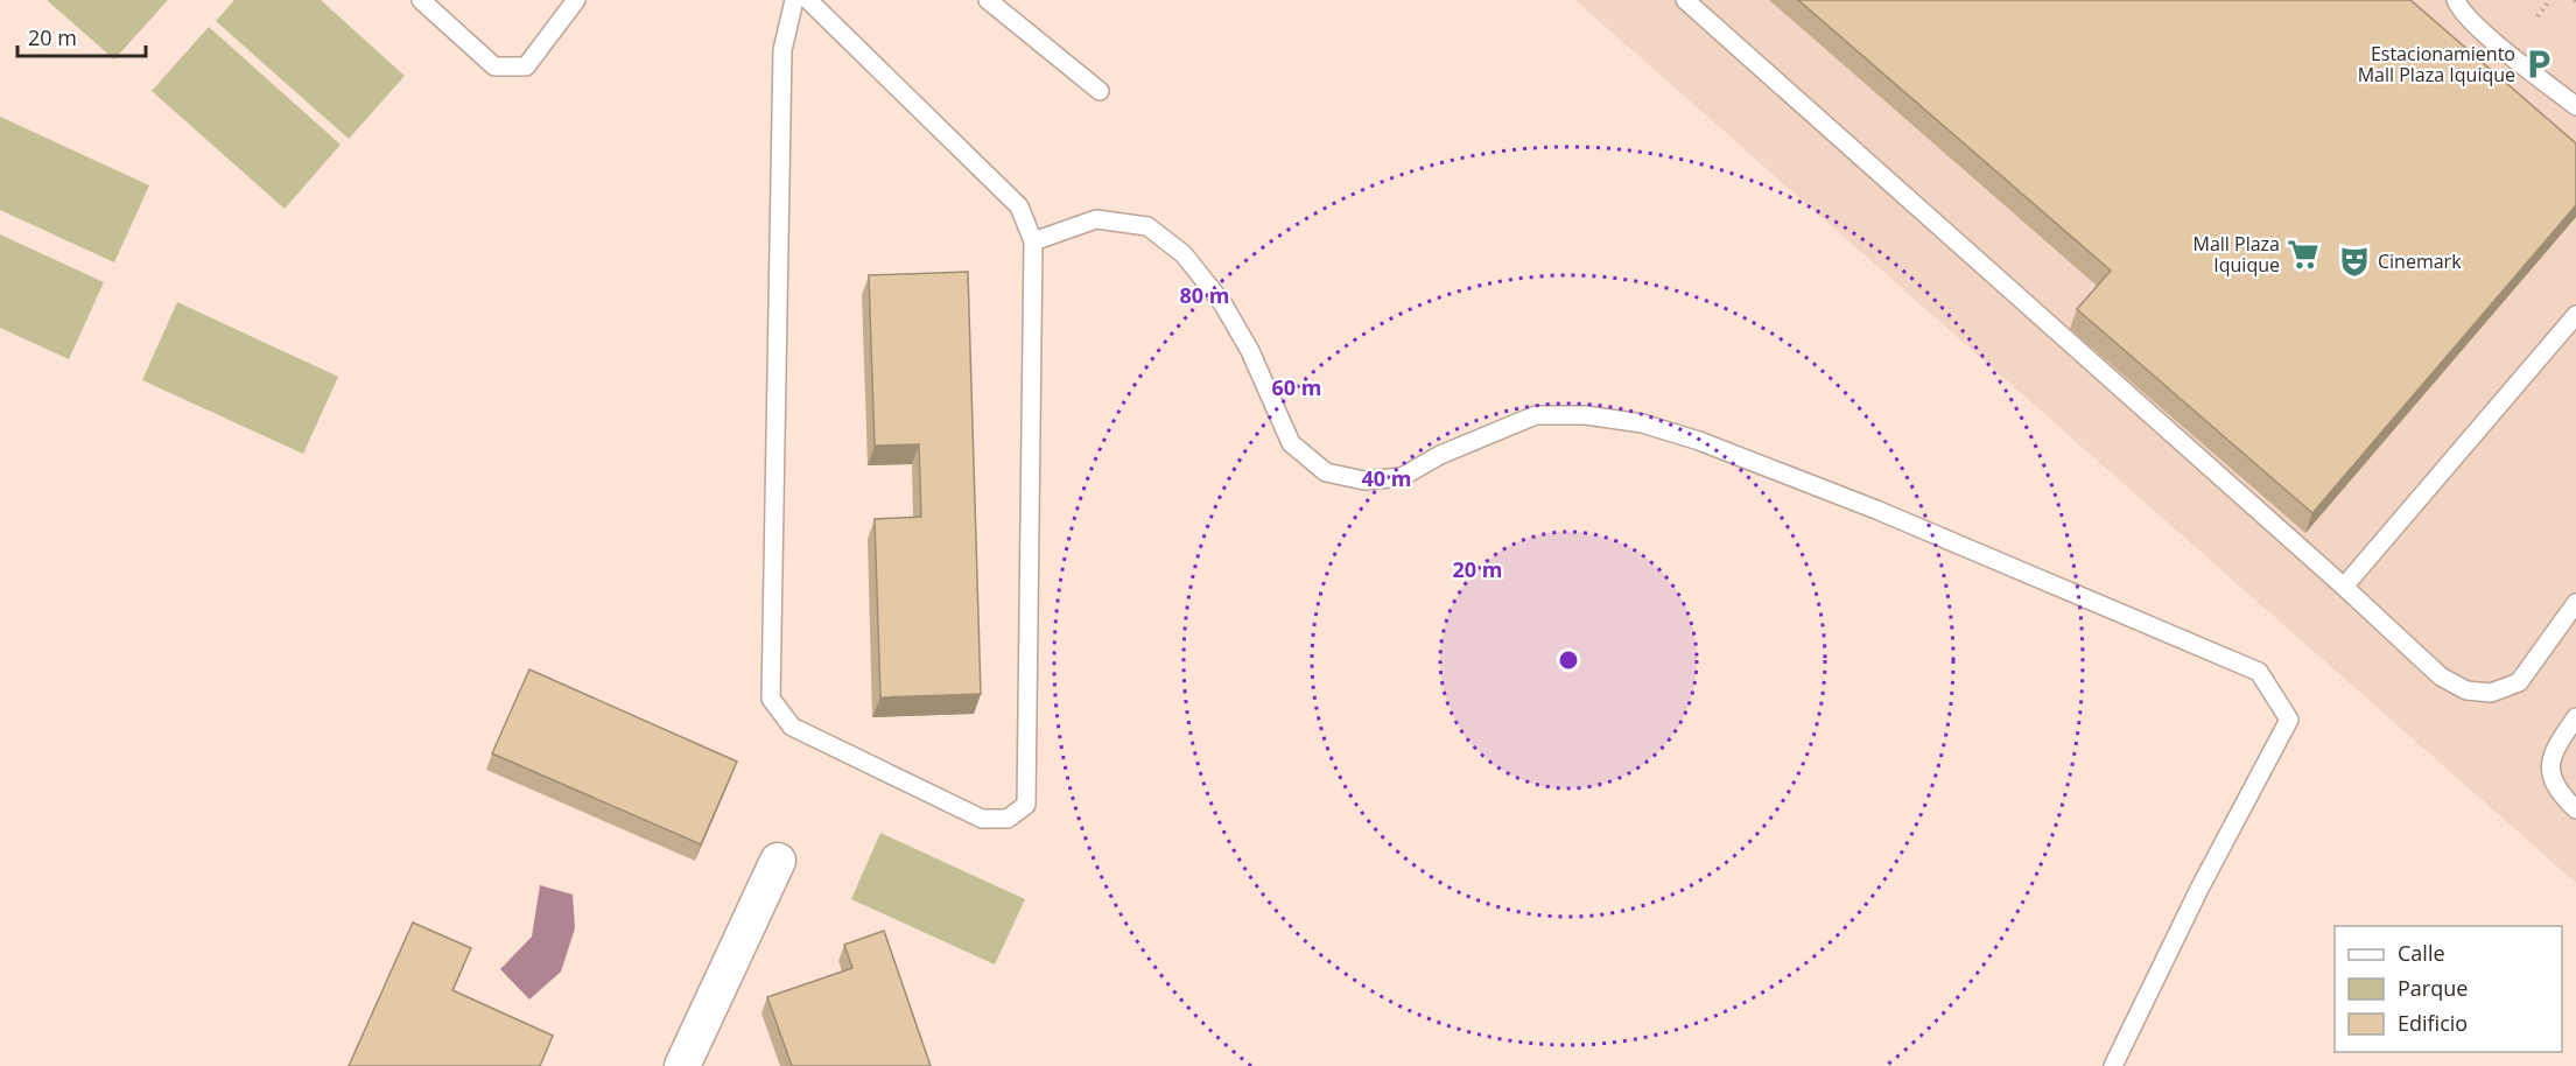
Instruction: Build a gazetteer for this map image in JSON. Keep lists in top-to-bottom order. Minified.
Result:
{"places":{"parking":["Estacionamiento Mall Plaza Iquique"],"supermarket":["Mall Plaza Iquique"],"theatre":["Cinemark"]},"legend":["Calle","Parque","Edificio"],"scale_bar":"20 m","rings":["80 m","60 m","40 m","20 m"]}
